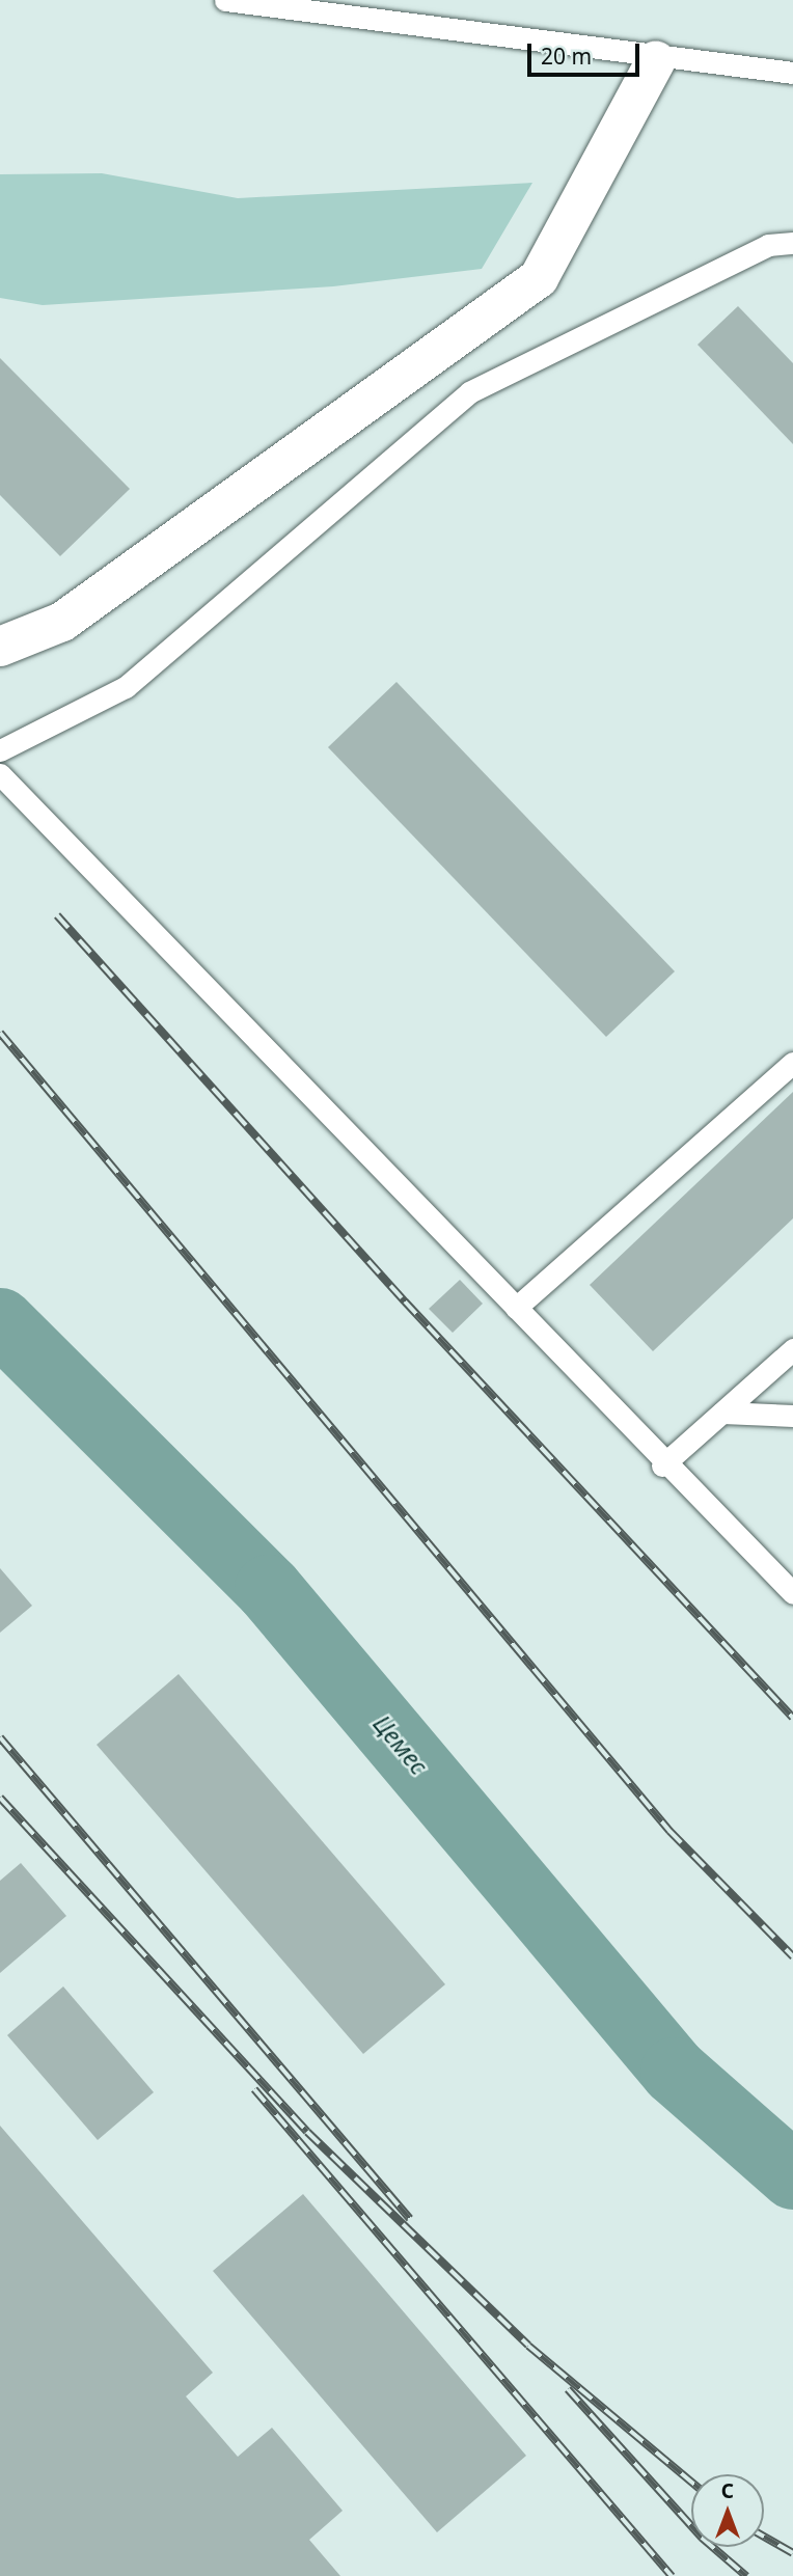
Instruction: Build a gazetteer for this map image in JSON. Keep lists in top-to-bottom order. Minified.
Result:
{"water":["Цемес"],"scale_bar":"20 m","north":"top"}
